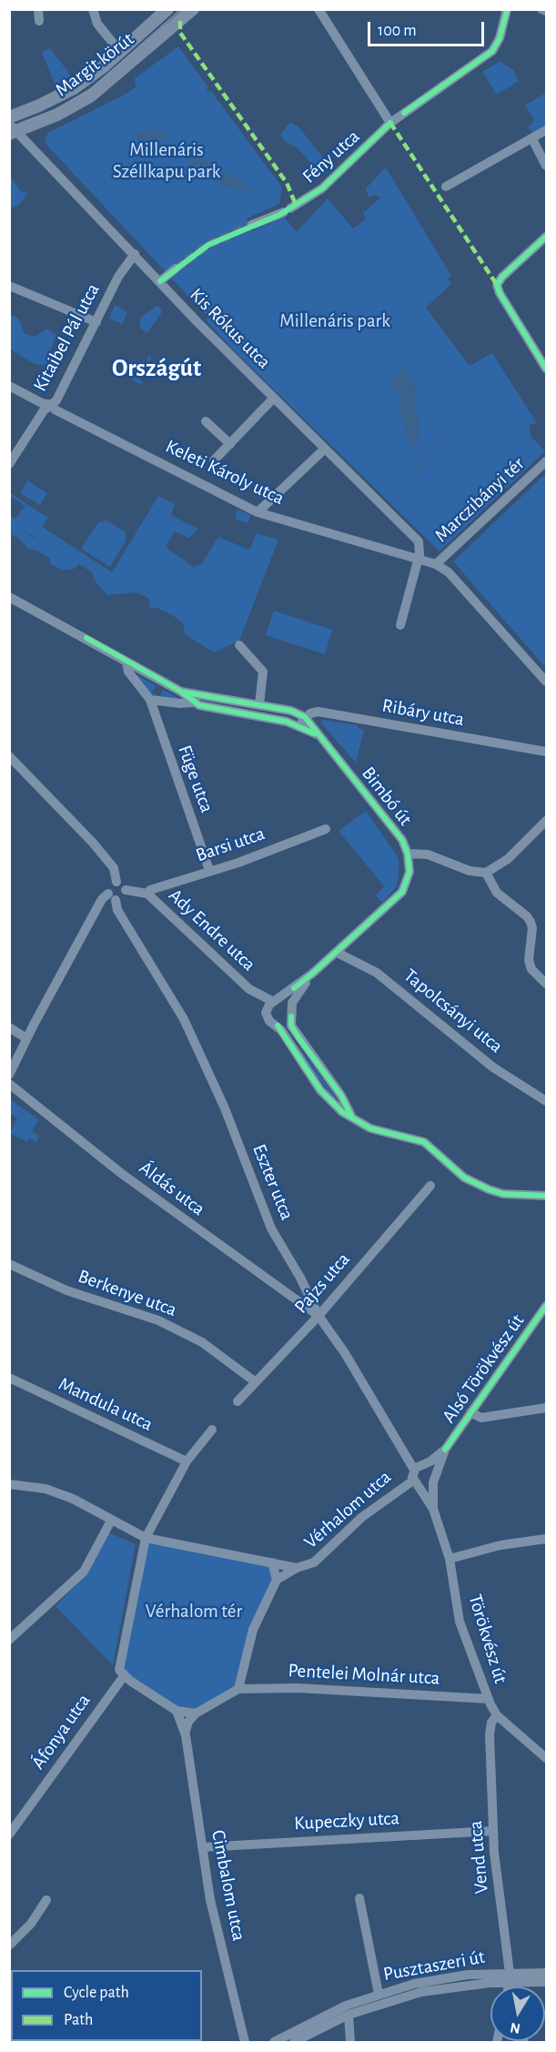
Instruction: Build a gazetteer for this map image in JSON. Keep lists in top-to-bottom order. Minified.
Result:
{"streets":{"main road":["Margit körút"],"street":["Fény utca","Kis Rókus utca","Kitaibel Pál utca","Keleti Károly utca","Marczibányi tér","Ribáry utca","Füge utca","Bimbó út","Barsi utca","Ady Endre utca","Tapolcsányi utca","Eszter utca","Áldás utca","Pajzs utca","Berkenye utca","Alsó Törökvész út","Mandula utca","Vérhalom utca","Törökvész út","Pentelei Molnár utca","Áfonya utca","Kupeczky utca","Vend utca","Cimbalom utca","Pusztaszeri út"]},"crossings":[["Margit körút","Kis Rókus utca"],["Kis Rókus utca","Kitaibel Pál utca"],["Kis Rókus utca","Keleti Károly utca"],["Kitaibel Pál utca","Keleti Károly utca"],["Keleti Károly utca","Marczibányi tér"],["Ribáry utca","Bimbó út"],["Füge utca","Bimbó út"],["Füge utca","Barsi utca"],["Bimbó út","Ady Endre utca"],["Bimbó út","Tapolcsányi utca"],["Barsi utca","Ady Endre utca"],["Ady Endre utca","Eszter utca"],["Eszter utca","Áldás utca"],["Eszter utca","Pajzs utca"],["Eszter utca","Alsó Törökvész út"],["Eszter utca","Vérhalom utca"],["Eszter utca","Törökvész út"],["Áldás utca","Pajzs utca"],["Pajzs utca","Berkenye utca"],["Alsó Törökvész út","Vérhalom utca"],["Alsó Törökvész út","Törökvész út"],["Vérhalom utca","Törökvész út"],["Törökvész út","Pentelei Molnár utca"],["Törökvész út","Vend utca"],["Kupeczky utca","Vend utca"],["Kupeczky utca","Cimbalom utca"],["Vend utca","Pusztaszeri út"]],"districts":["Országút"],"parks":["Millenáris Széllkapu park","Millenáris park","Vérhalom tér"],"legend":["Cycle path","Path"],"scale_bar":"100 m","north":"bottom"}
